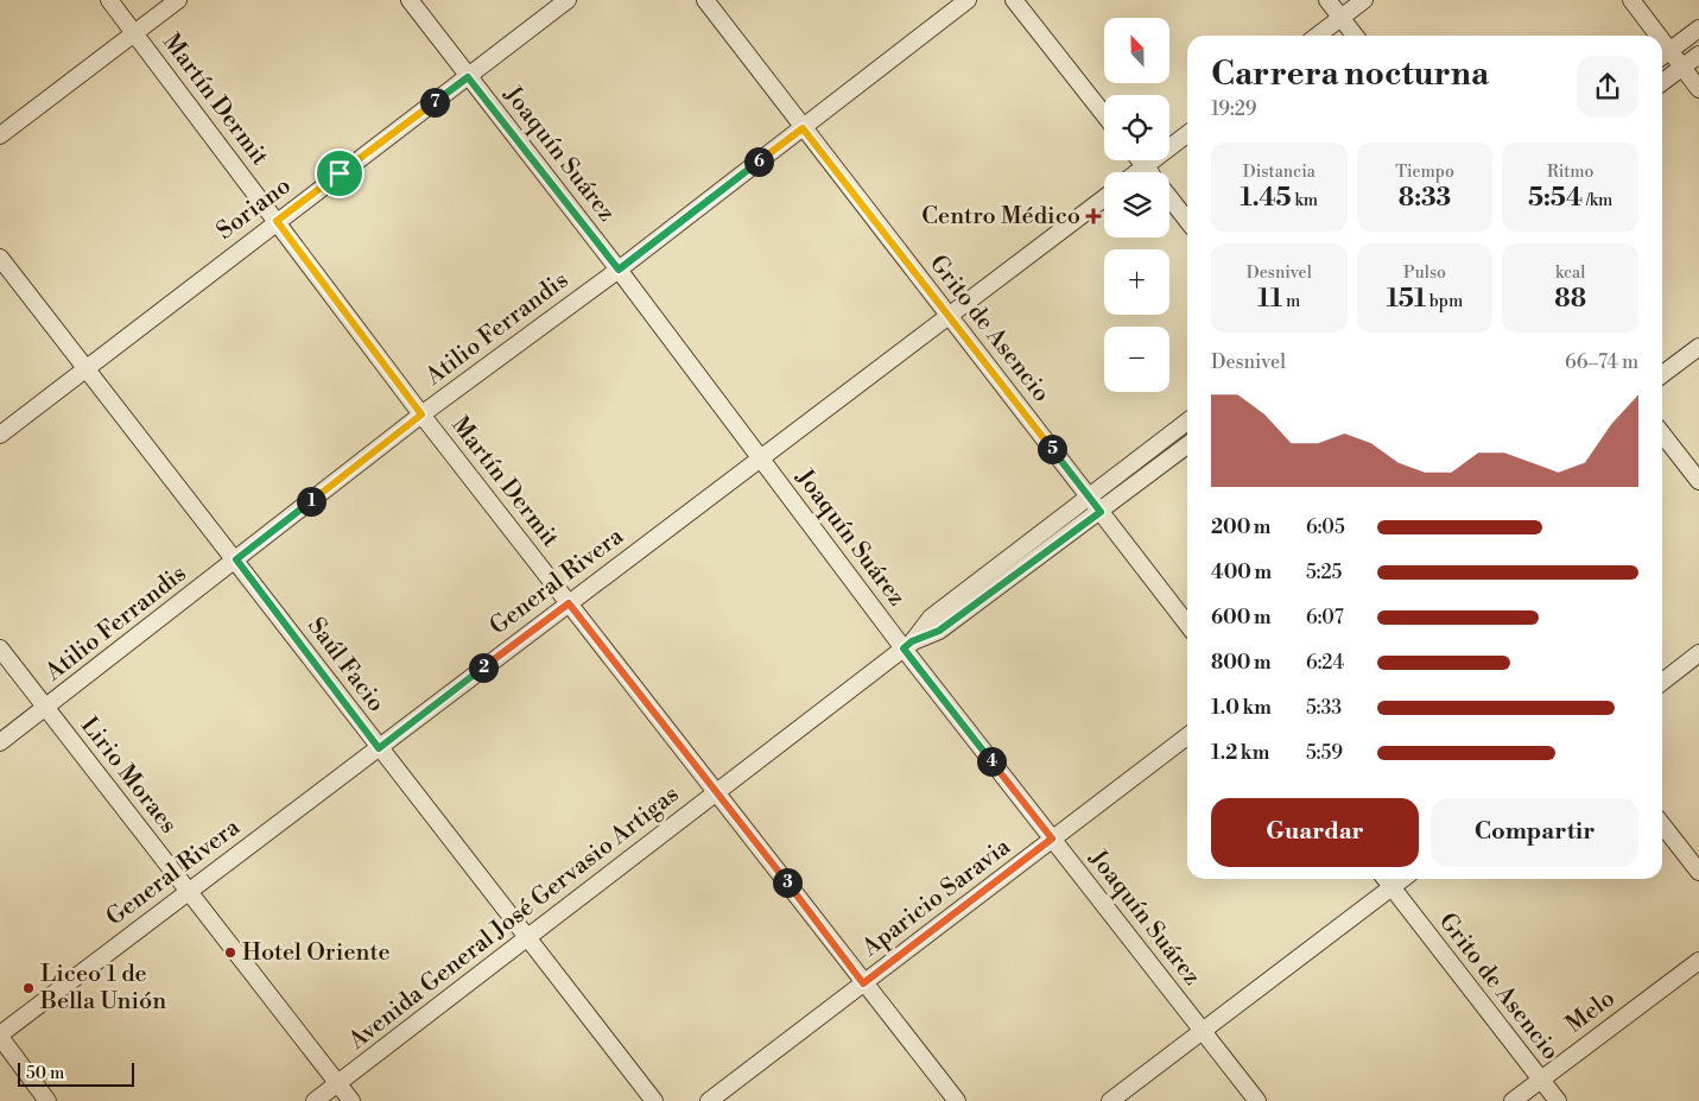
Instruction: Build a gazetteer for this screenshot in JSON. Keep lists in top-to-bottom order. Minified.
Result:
{"streets":{"street":["Martín Dermit","Joaquín Suárez","Soriano","Atilio Ferrandis","Grito de Asencio","General Rivera","Saúl Facio","Lirio Moraes","Aparicio Saravia","Avenida General José Gervasio Artigas","Melo"]},"crossings":[["Martín Dermit","Soriano"],["Martín Dermit","Atilio Ferrandis"],["Martín Dermit","General Rivera"],["Martín Dermit","Aparicio Saravia"],["Martín Dermit","Avenida General José Gervasio Artigas"],["Joaquín Suárez","Soriano"],["Joaquín Suárez","Atilio Ferrandis"],["Joaquín Suárez","General Rivera"],["Joaquín Suárez","Aparicio Saravia"],["Joaquín Suárez","Avenida General José Gervasio Artigas"],["Soriano","Saúl Facio"],["Atilio Ferrandis","Grito de Asencio"],["Atilio Ferrandis","Saúl Facio"],["Atilio Ferrandis","Lirio Moraes"],["Grito de Asencio","General Rivera"],["Grito de Asencio","Avenida General José Gervasio Artigas"],["Grito de Asencio","Melo"],["General Rivera","Saúl Facio"],["General Rivera","Lirio Moraes"],["Saúl Facio","Avenida General José Gervasio Artigas"],["Lirio Moraes","Avenida General José Gervasio Artigas"]],"places":{"health":["Centro Médico"],"other":["Hotel Oriente","Liceo 1 de Bella Unión"]},"scale_bar":"50 m","north":"top","page":{"map_buttons":["+","−"],"heading":["Carrera nocturna","19:29"],"pins":["7","6","5","1","2","4","3"],"stats":[["Distancia","1.45 km"],["Tiempo","8:33"],["Ritmo","5:54 /km"],["Desnivel","11 m"],["Pulso","151 bpm"],["kcal","88"]],"chart":["Desnivel","66–74 m"],"list":[{"name":"200 m","note":"6:05"},{"name":"400 m","note":"5:25"},{"name":"600 m","note":"6:07"},{"name":"800 m","note":"6:24"},{"name":"1.0 km","note":"5:33"},{"name":"1.2 km","note":"5:59"}],"buttons":["Guardar","Compartir"],"scale":"50 m"}}
